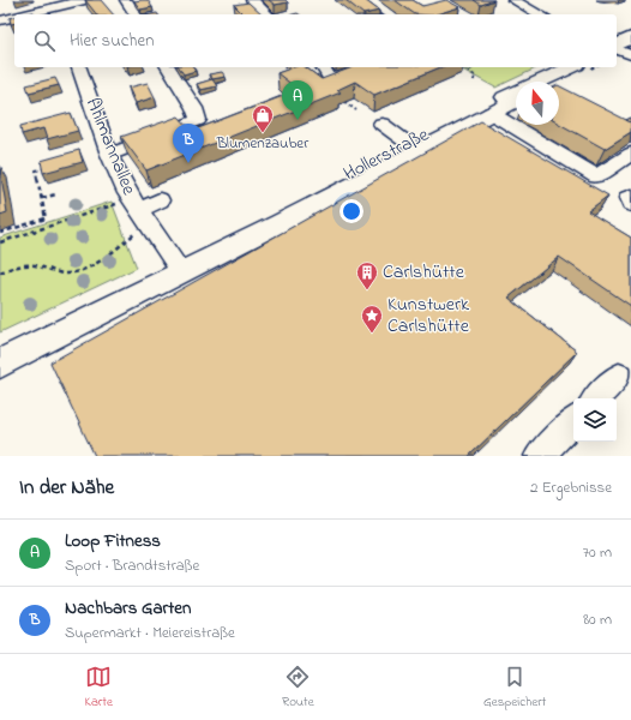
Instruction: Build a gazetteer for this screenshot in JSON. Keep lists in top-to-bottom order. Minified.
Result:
{"streets":{"main road":["Hollerstraße"],"street":["Ahlmannallee"]},"crossings":[["Ahlmannallee","Hollerstraße"]],"places":{"shop":["Blumenzauber"],"building":["Carlshütte"],"place":["Kunstwerk Carlshütte"]},"north":"top","page":{"search":"Hier suchen","pins":["A","B"],"heading":["In der Nähe","2 Ergebnisse"],"list":[{"mark":"A","name":"Loop Fitness","note":"Sport · Brandtstraße","value":"70 m"},{"mark":"B","name":"Nachbars Garten","note":"Supermarkt · Meiereistraße","value":"80 m"}],"nav":["Karte","Route","Gespeichert"]}}
